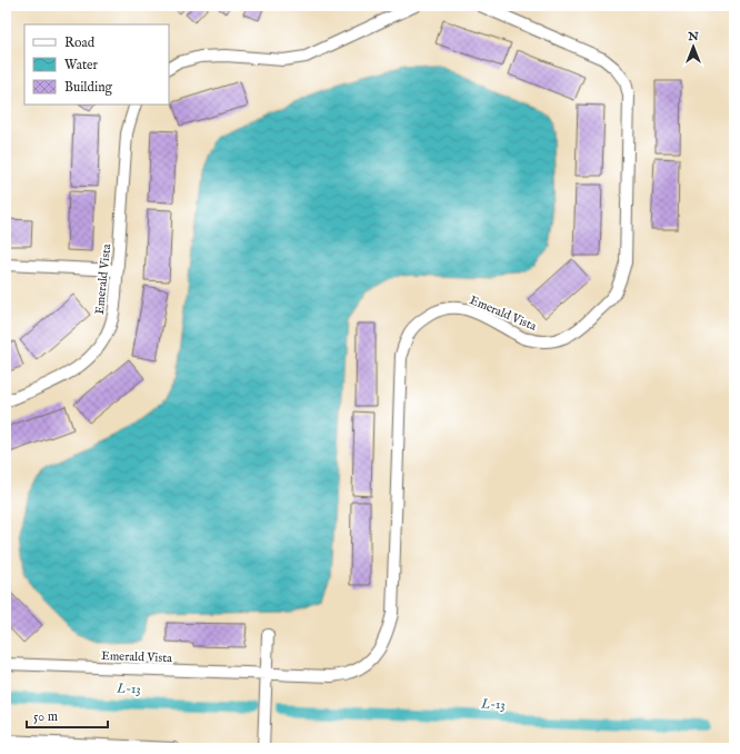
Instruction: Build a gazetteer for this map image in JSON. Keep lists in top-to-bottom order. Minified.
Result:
{"streets":{"street":["Emerald Vista"]},"water":["L-13"],"legend":["Road","Water","Building"],"scale_bar":"50 m","north":"top"}
